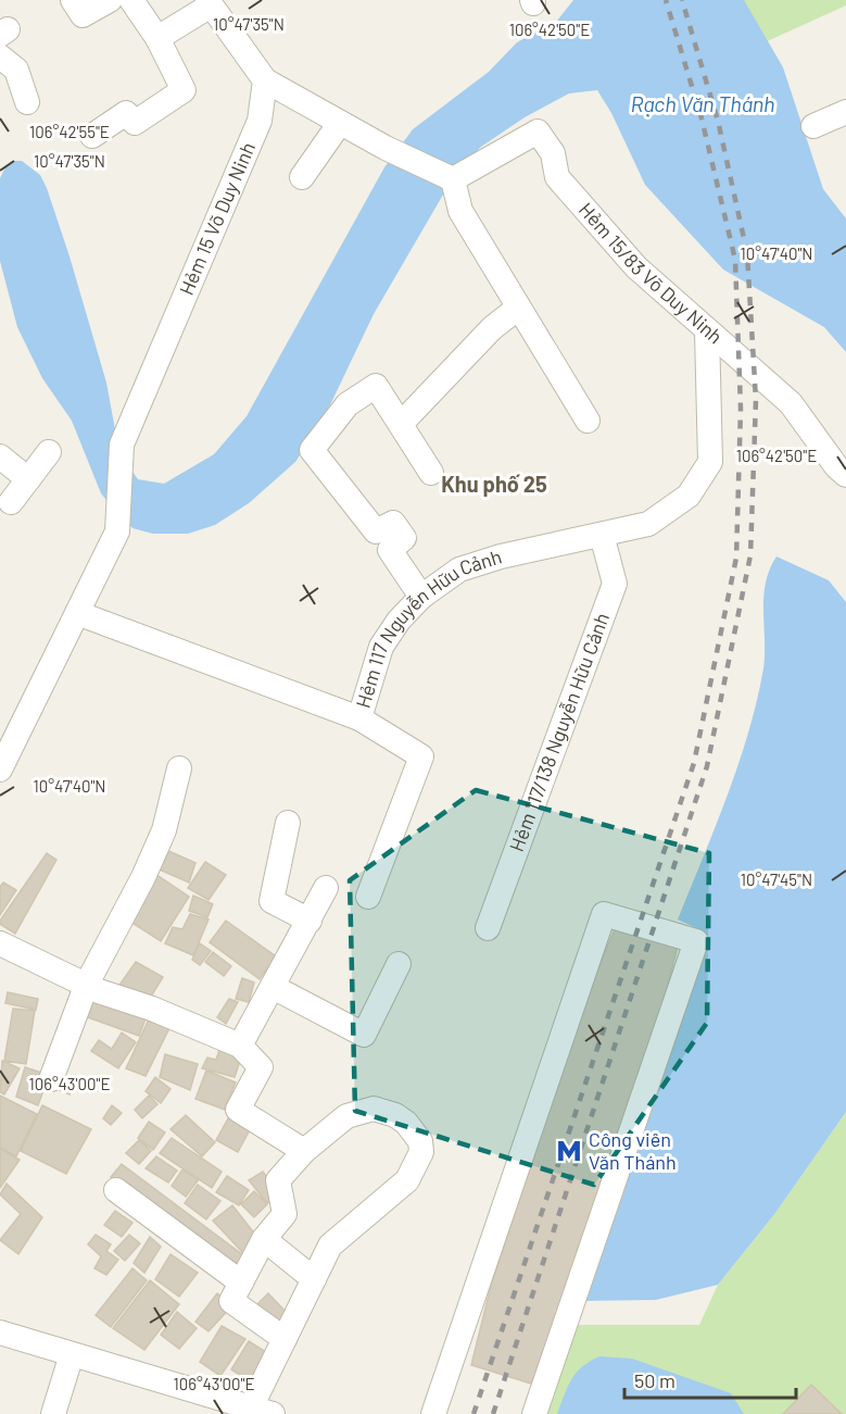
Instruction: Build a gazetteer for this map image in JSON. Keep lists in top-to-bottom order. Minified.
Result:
{"streets":{"street":["Hẻm 15 Võ Duy Ninh","Hẻm 15/83 Võ Duy Ninh","Hẻm 117 Nguyễn Hữu Cảnh","Hẻm 117/138 Nguyễn Hữu Cảnh"]},"crossings":[["Hẻm 15 Võ Duy Ninh","Hẻm 117 Nguyễn Hữu Cảnh"],["Hẻm 15/83 Võ Duy Ninh","Hẻm 117 Nguyễn Hữu Cảnh"],["Hẻm 117 Nguyễn Hữu Cảnh","Hẻm 117/138 Nguyễn Hữu Cảnh"]],"districts":["Khu phố 25"],"water":["Rạch Văn Thánh"],"places":{"metro station":["Công viên Văn Thánh"]},"scale_bar":"50 m","coordinates":["10°47'35\"N","106°42'50\"E","106°42'55\"E","10°47'40\"N","10°47'45\"N","106°43'00\"E"]}
